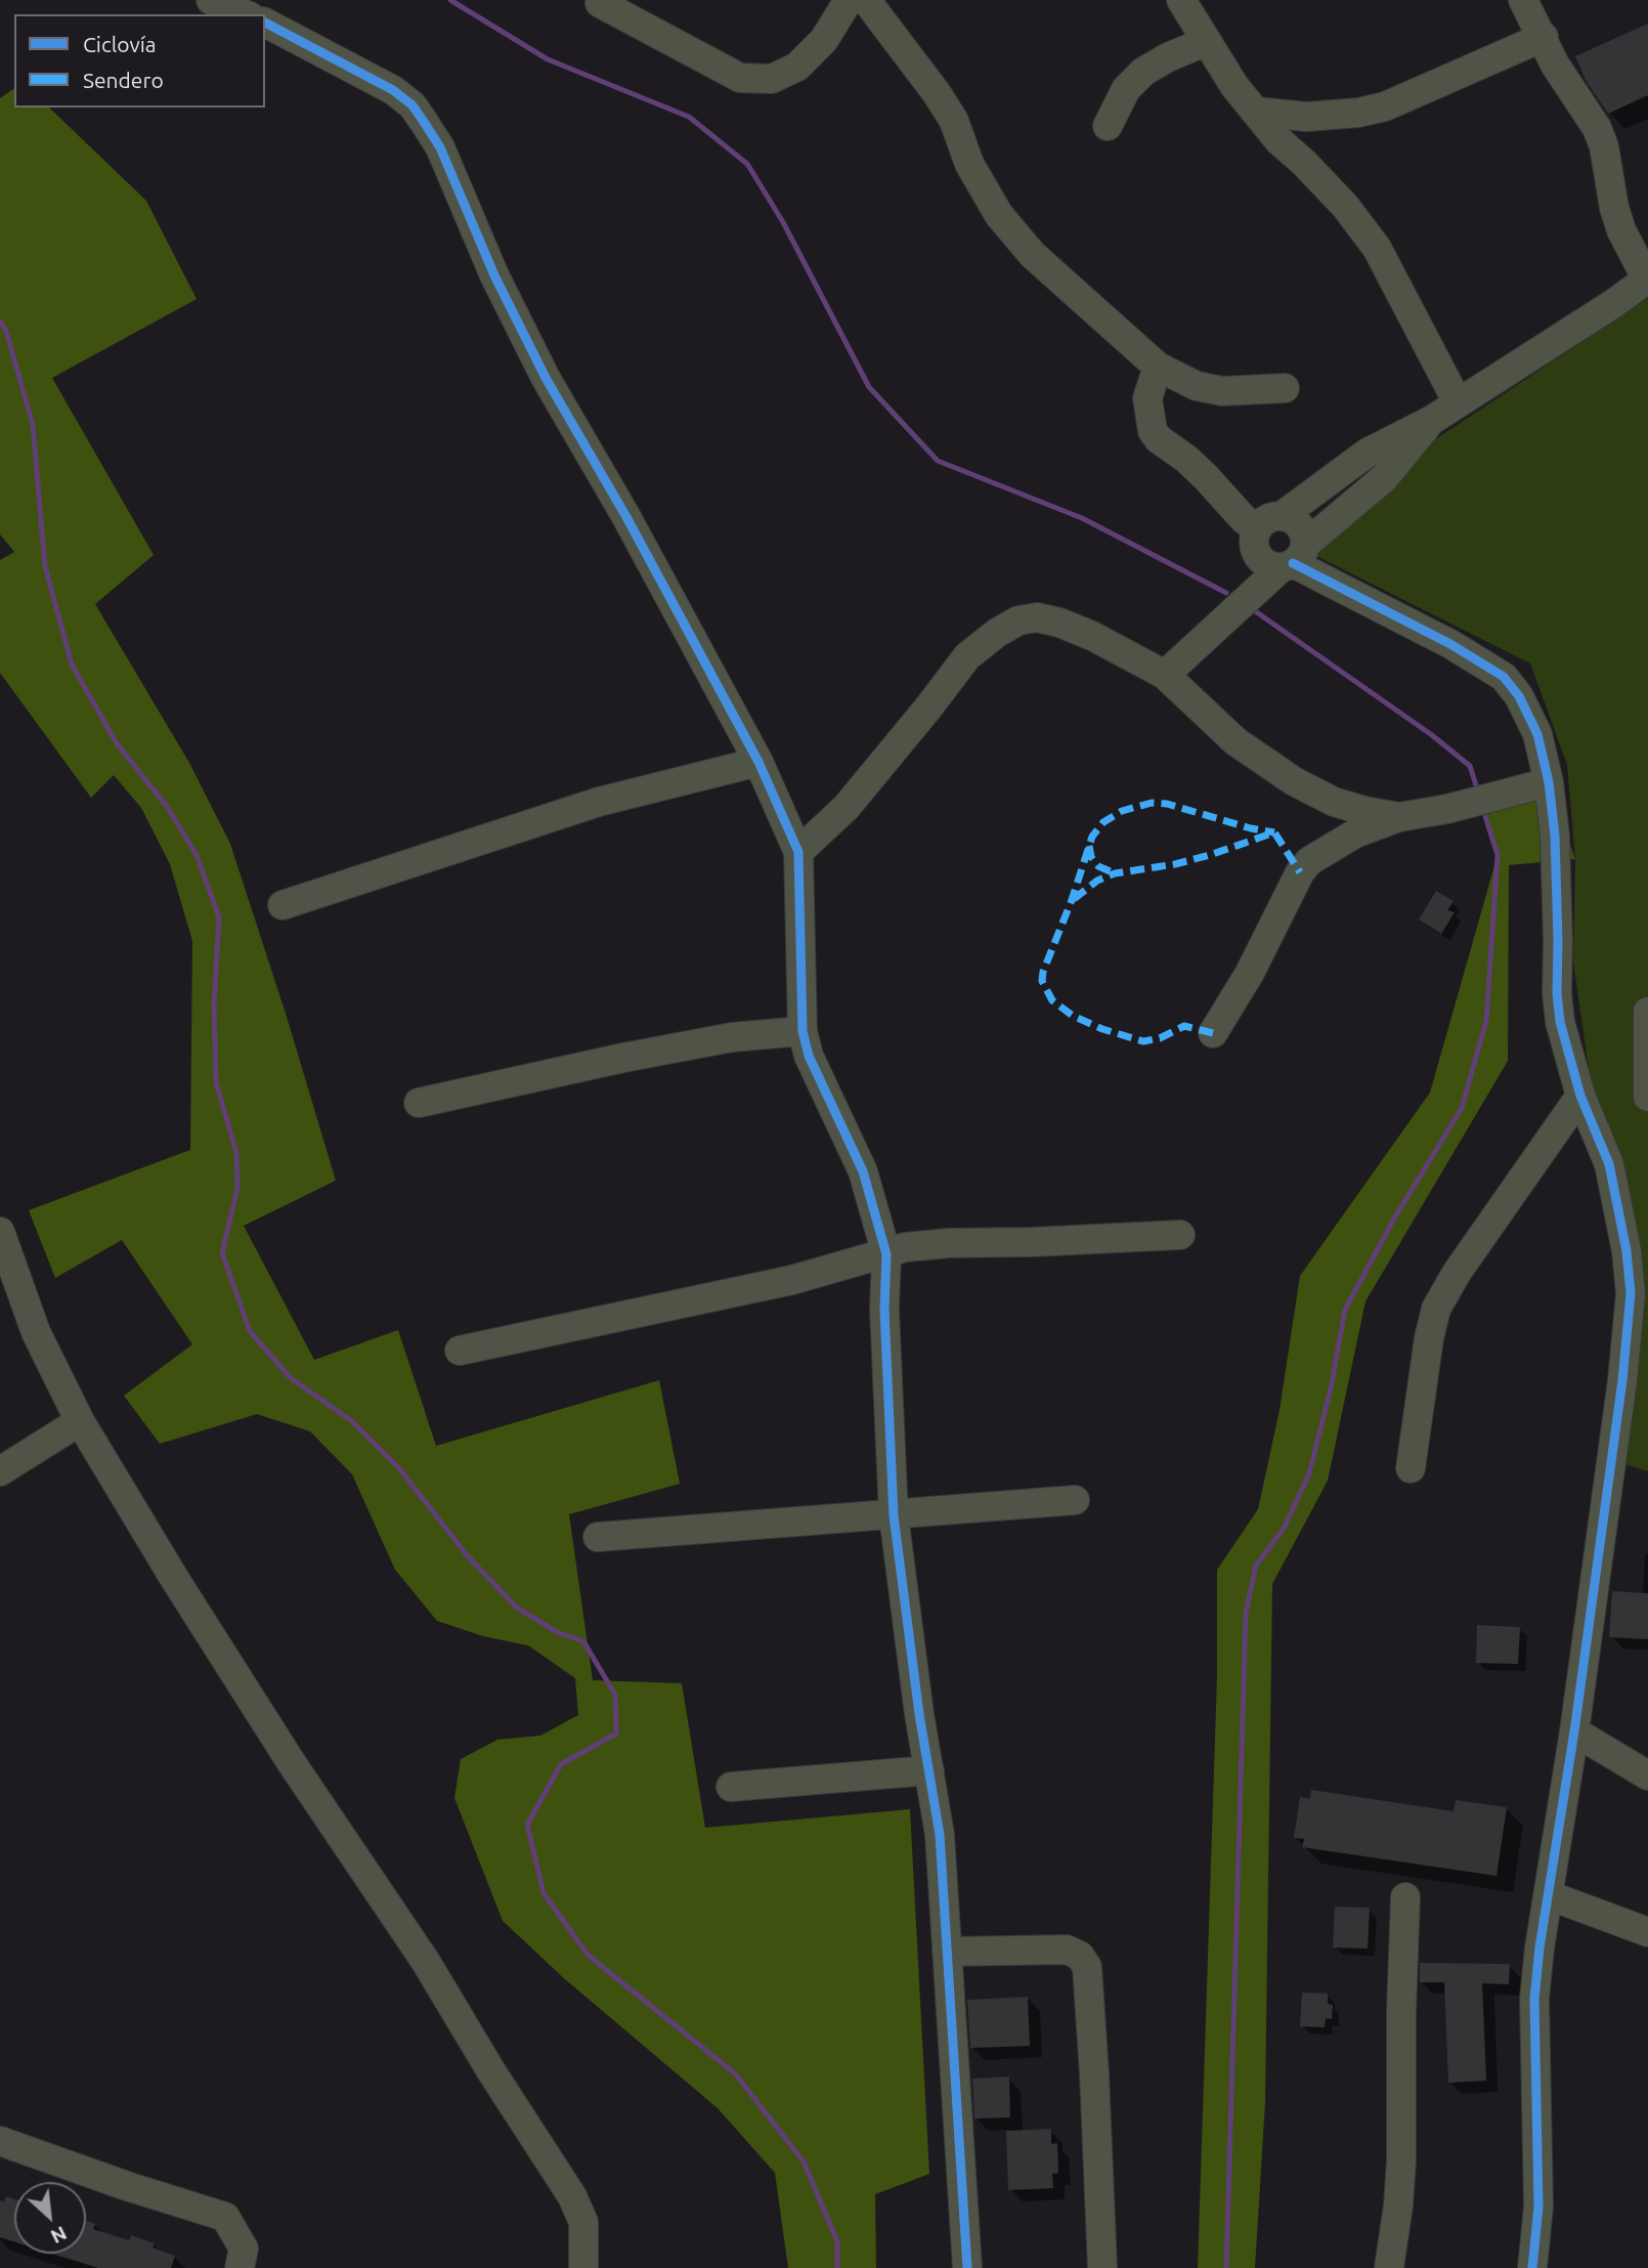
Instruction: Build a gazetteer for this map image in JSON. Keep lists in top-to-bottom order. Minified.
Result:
{"legend":["Ciclovía","Sendero"],"north":"bottom right"}
